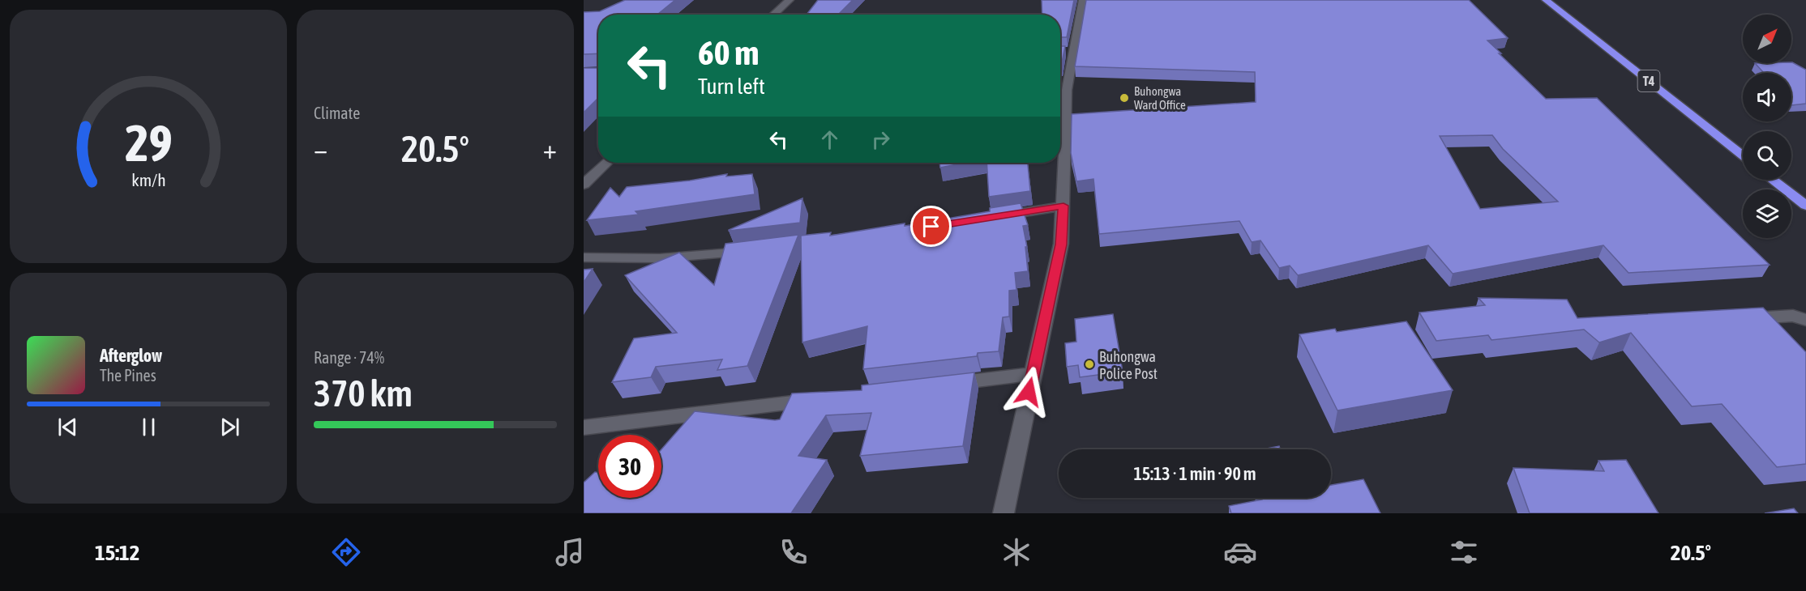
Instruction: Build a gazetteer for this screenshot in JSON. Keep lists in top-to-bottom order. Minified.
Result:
{"streets":{"highway":["T4"]},"places":["Buhongwa Ward Office","Buhongwa Police Post"],"north":"top right","page":{"tile":["Climate",["Range · 74%","370 km"]],"turn":["60 m","Turn left"],"heat":["−","20.5°","+"],"song":["Afterglow","The Pines"],"limit":"30","trip":"15:13 · 1 min · 90 m","tabs":["15:12","20.5°"],"gauge":["29","km/h"]}}
